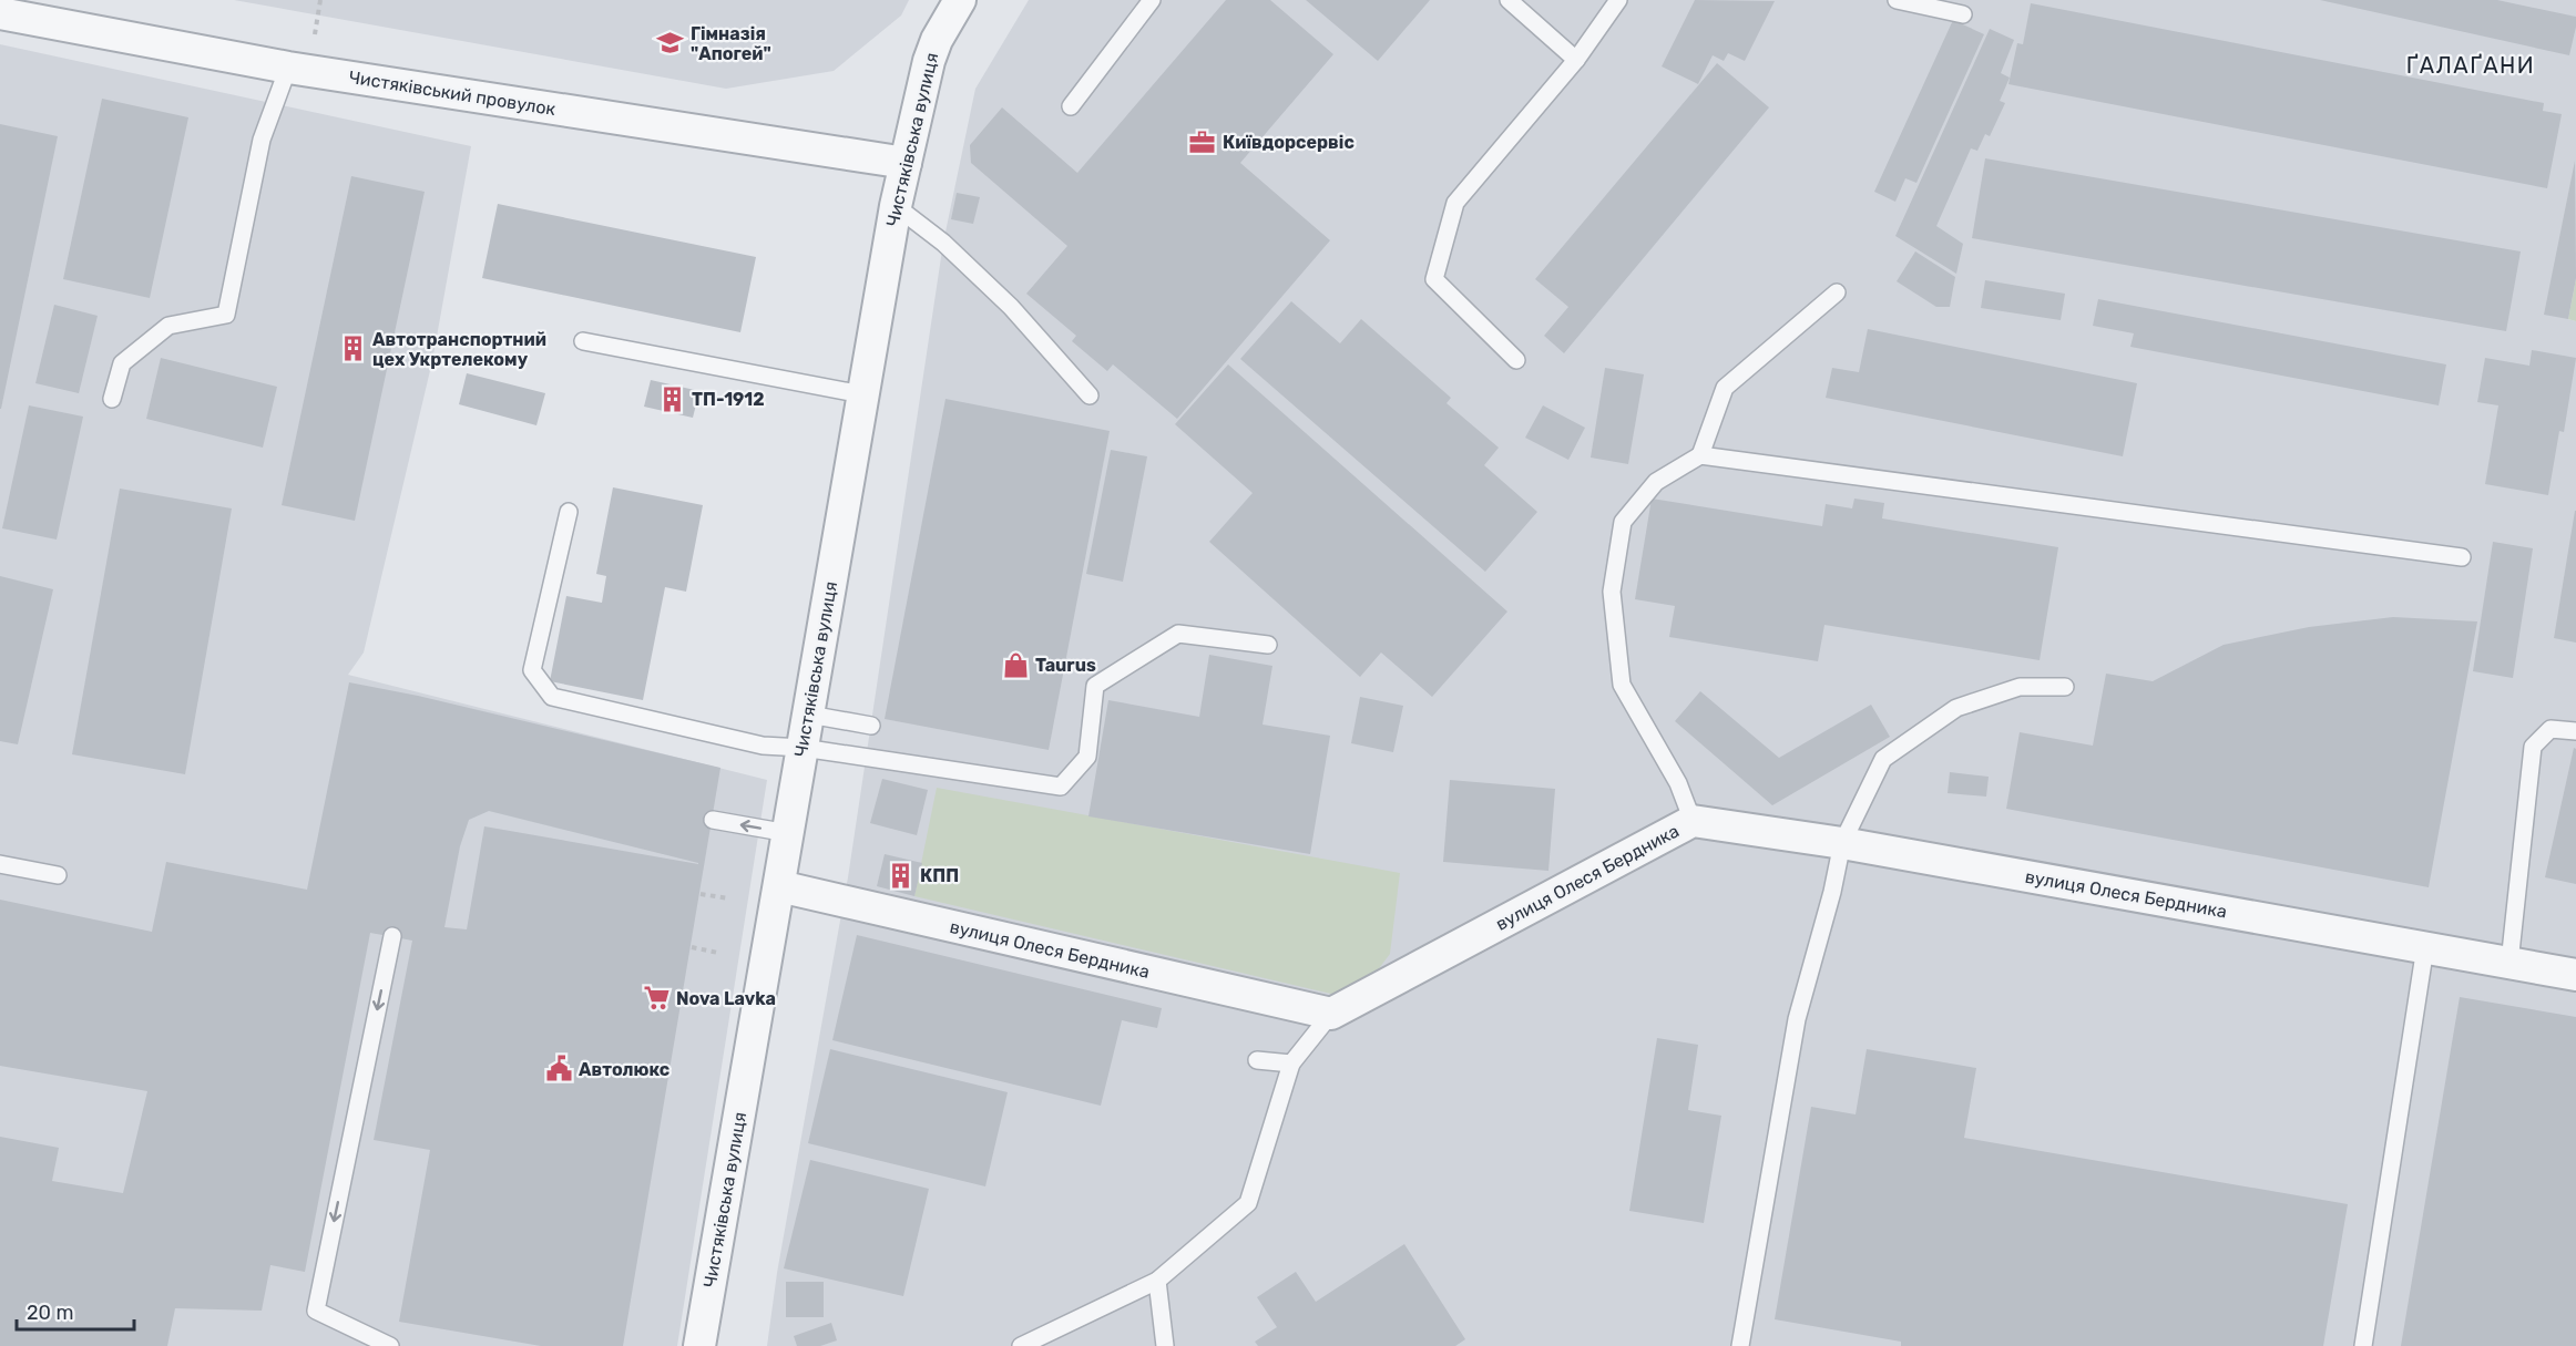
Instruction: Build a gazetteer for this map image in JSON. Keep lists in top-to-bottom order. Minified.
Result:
{"streets":{"street":["Чистяківський провулок","Чистяківська вулиця","вулиця Олеся Бердника"]},"crossings":[["Чистяківський провулок","Чистяківська вулиця"],["Чистяківська вулиця","вулиця Олеся Бердника"]],"districts":["ҐАЛАҐАНИ"],"places":{"school or university":["Гімназія \"Апогей\""],"office":["Київдорсервіс"],"building":["Автотранспортний цех Укртелекому","ТП-1912","КПП"],"shop":["Taurus"],"supermarket":["Nova Lavka"],"public building":["Автолюкс"]},"scale_bar":"20 m"}
